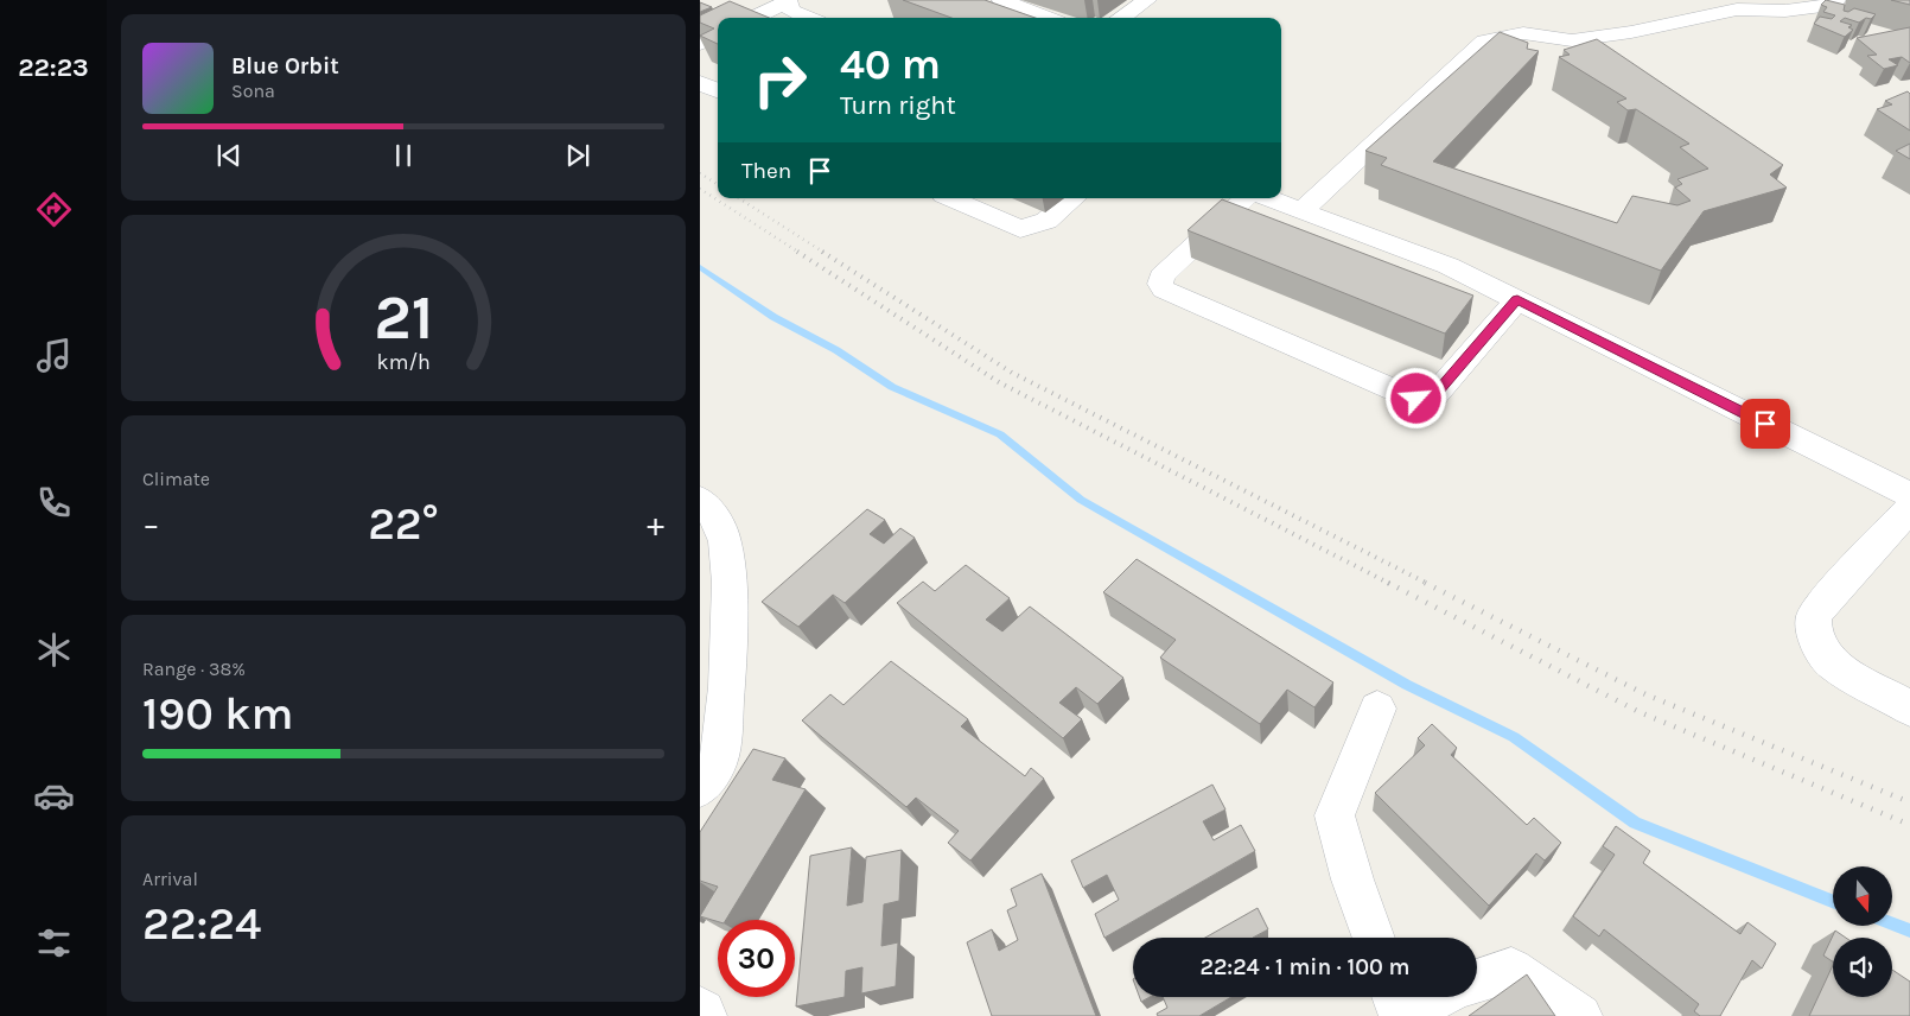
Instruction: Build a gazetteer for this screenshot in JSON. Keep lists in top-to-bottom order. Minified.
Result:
{"north":"bottom","page":{"tabs":"22:23","turn":["40 m","Turn right"],"song":["Blue Orbit","Sona"],"then":"Then","tile":["Climate",["Range · 38%","190 km"],["Arrival","22:24"]],"heat":["−","22°","+"],"limit":"30","trip":"22:24 · 1 min · 100 m","gauge":["21","km/h"]}}
